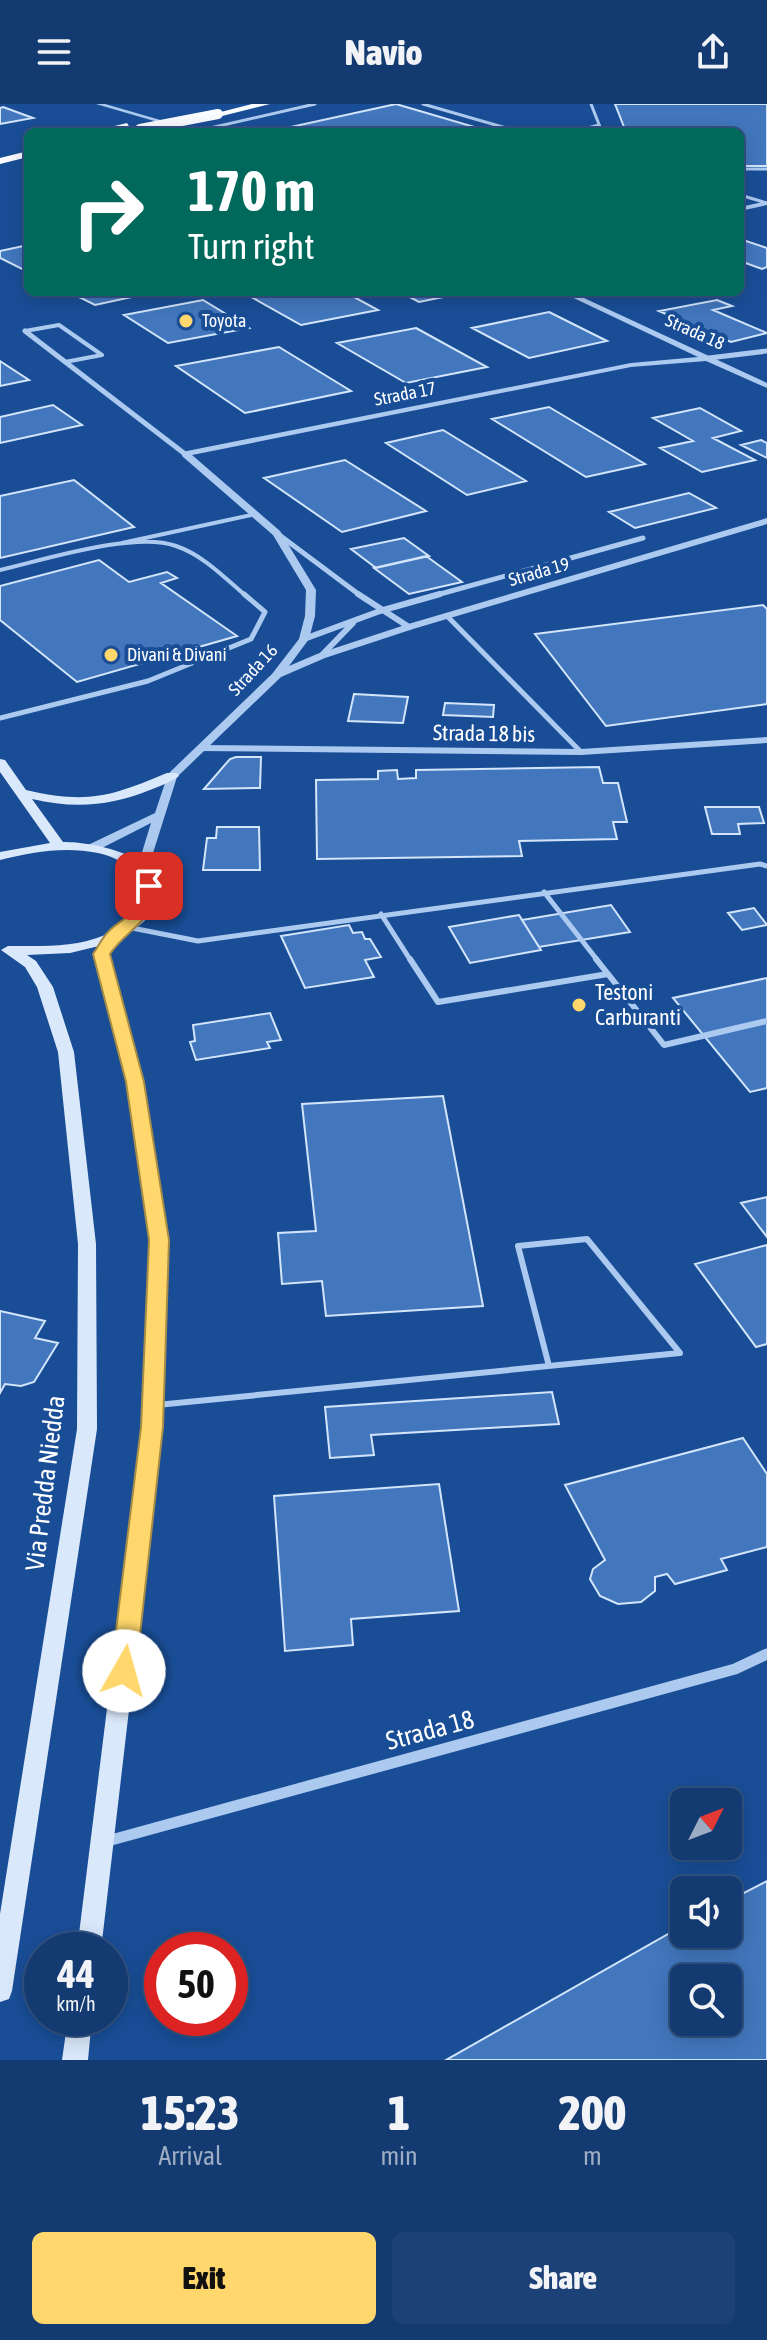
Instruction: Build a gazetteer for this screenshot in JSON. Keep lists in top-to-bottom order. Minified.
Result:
{"streets":{"main road":["Via Predda Niedda"],"street":["Strada 18","Strada 17","Strada 19","Strada 16","Strada 18 bis"]},"crossings":[["Strada 18","Strada 17"],["Strada 17","Strada 16"],["Strada 19","Strada 16"],["Strada 16","Strada 18 bis"]],"places":["Toyota","Divani & Divani","Testoni Carburanti"],"north":"top right","page":{"header":"Navio","turn":["170 m","Turn right"],"speed":"44 km/h","limit":"50","eta":["15:23","Arrival","1","min","200","m"],"buttons":["Exit","Share"]}}
